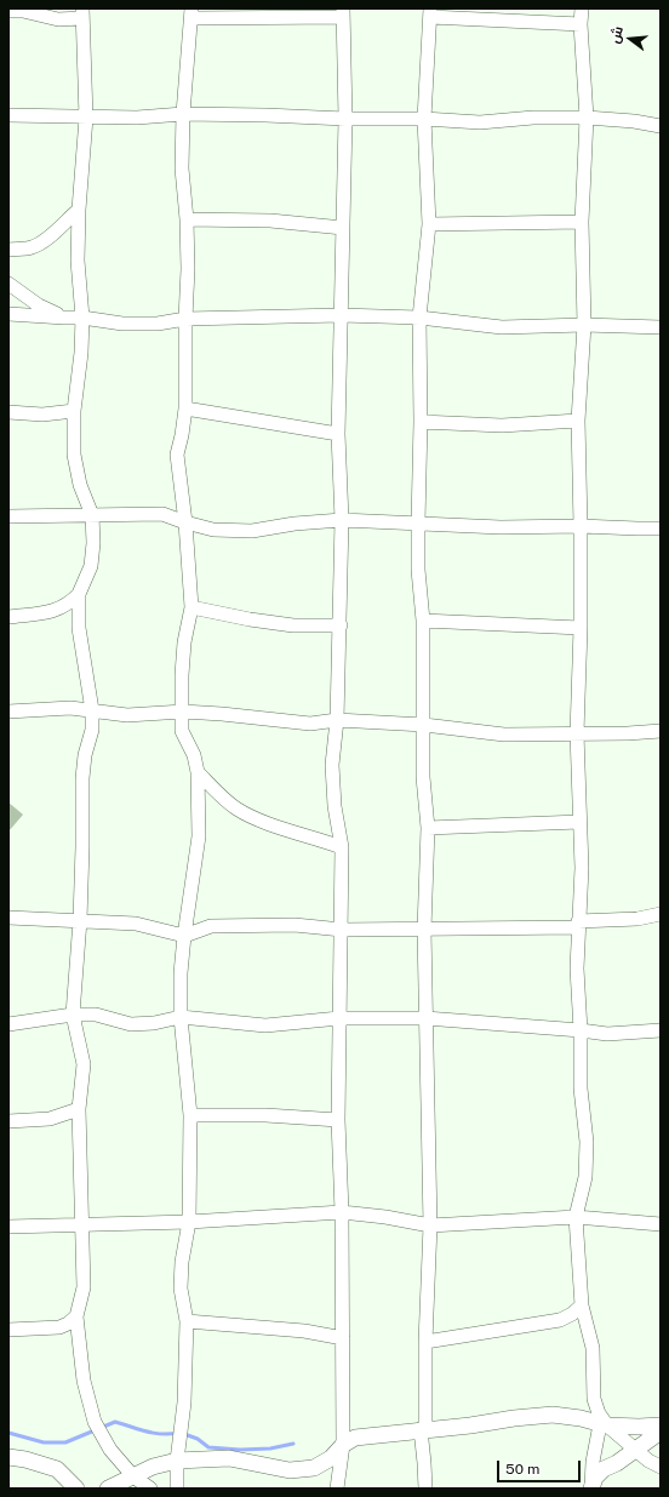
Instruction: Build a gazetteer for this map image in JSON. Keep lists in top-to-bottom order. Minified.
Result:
{"scale_bar":"50 m","north":"left"}
